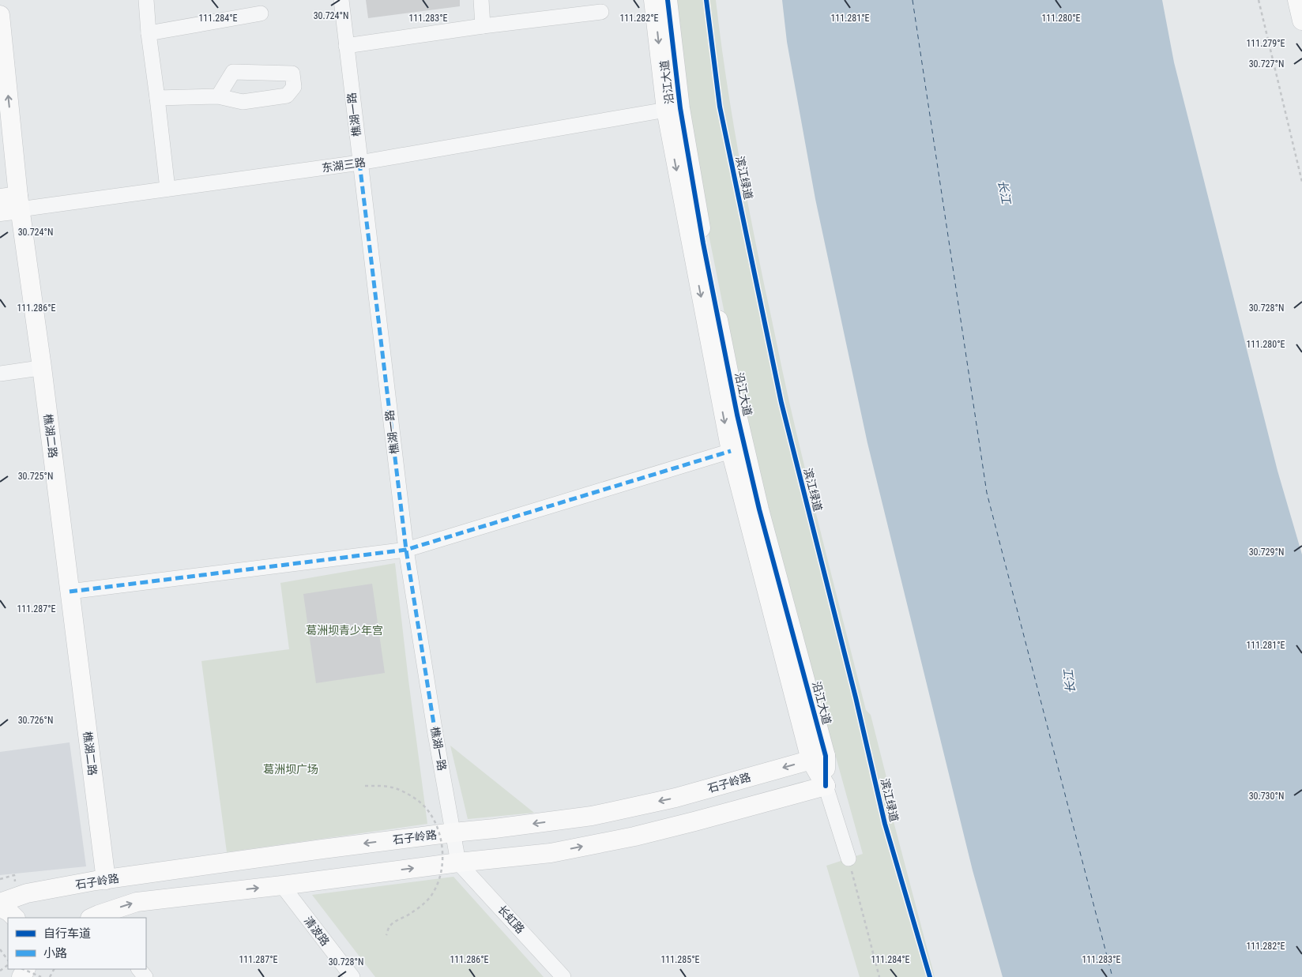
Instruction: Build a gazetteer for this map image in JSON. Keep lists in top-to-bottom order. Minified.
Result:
{"streets":{"main road":["沿江大道","樵湖二路","石子岭路"],"street":["樵湖一路","东湖三路","长虹路","清波路"],"cycle path":["滨江绿道"]},"crossings":[["沿江大道","东湖三路"],["沿江大道","石子岭路"],["樵湖一路","东湖三路"],["樵湖一路","石子岭路"],["樵湖一路","长虹路"],["东湖三路","樵湖二路"],["樵湖二路","石子岭路"]],"water":["长江"],"parks":["葛洲坝青少年宫","葛洲坝广场"],"legend":["自行车道","小路"],"coordinates":["30.724°N","111.284°E","111.282°E","111.281°E","111.283°E","111.280°E","111.279°E","30.727°N","111.286°E","30.728°N","30.725°N","30.729°N","111.287°E","30.726°N","30.730°N","111.285°E"]}
